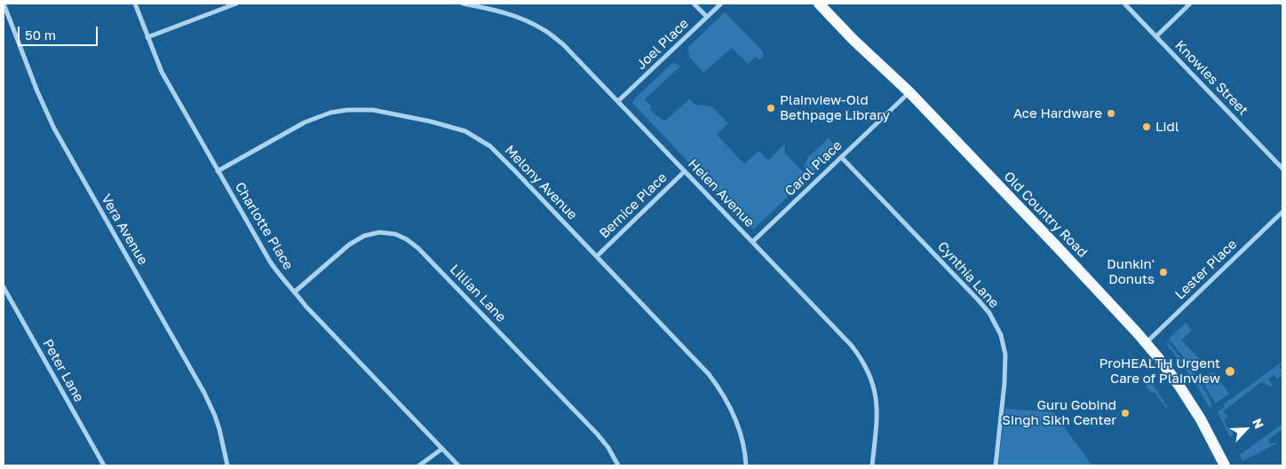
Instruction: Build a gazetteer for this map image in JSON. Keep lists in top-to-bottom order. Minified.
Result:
{"streets":{"main road":["Old Country Road"],"street":["Joel Place","Knowles Street","Carol Place","Melony Avenue","Helen Avenue","Bernice Place","Charlotte Place","Vera Avenue","Lester Place","Cynthia Lane","Lillian Lane","Peter Lane"]},"crossings":[["Joel Place","Helen Avenue"],["Carol Place","Helen Avenue"],["Carol Place","Old Country Road"],["Carol Place","Cynthia Lane"],["Melony Avenue","Bernice Place"],["Melony Avenue","Charlotte Place"],["Helen Avenue","Bernice Place"],["Old Country Road","Lester Place"],["Charlotte Place","Lillian Lane"]],"places":["Plainview-Old Bethpage Library","Ace Hardware","Lidl","Dunkin' Donuts","ProHEALTH Urgent Care of Plainview","Guru Gobind Singh Sikh Center"],"scale_bar":"50 m","north":"top right"}
